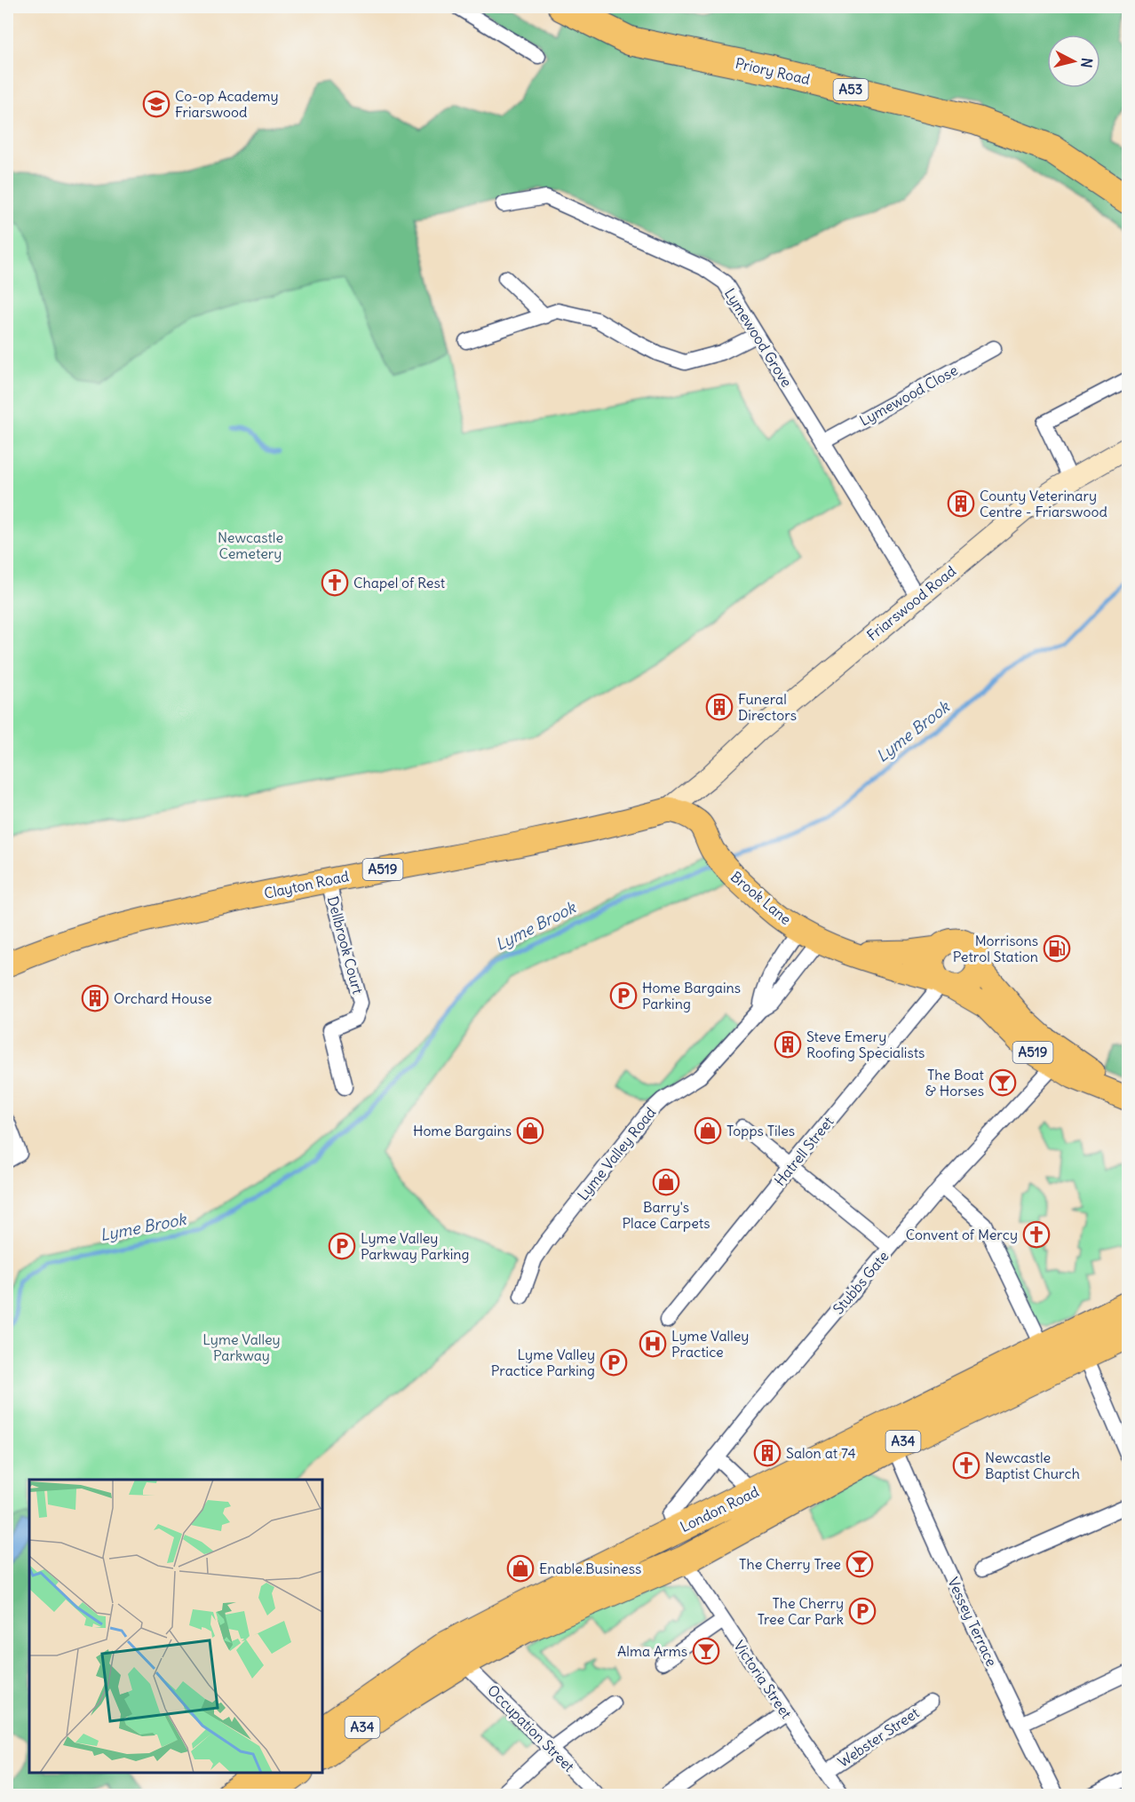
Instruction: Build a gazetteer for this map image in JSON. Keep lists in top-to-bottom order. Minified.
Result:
{"streets":{"highway":["Priory Road","A53","A34","London Road"],"main road":["A519","Clayton Road","Brook Lane"],"street":["Lymewood Grove","Lymewood Close","Friarswood Road","Dellbrook Court","Hatrell Street","Lyme Valley Road","Stubbs Gate","Vessey Terrace","Victoria Street","Occupation Street","Webster Street"]},"crossings":[["Lymewood Grove","Lymewood Close"],["Lymewood Grove","Friarswood Road"],["Friarswood Road","A519"],["Friarswood Road","Brook Lane"],["A519","Clayton Road"],["A519","Brook Lane"],["Clayton Road","Brook Lane"],["Clayton Road","Dellbrook Court"],["Brook Lane","Hatrell Street"],["Brook Lane","Lyme Valley Road"],["Brook Lane","Stubbs Gate"],["Stubbs Gate","London Road"],["London Road","Vessey Terrace"],["London Road","Victoria Street"],["London Road","Occupation Street"],["Victoria Street","Webster Street"]],"water":["Lyme Brook"],"parks":["Newcastle Cemetery","Lyme Valley Parkway"],"places":{"school or university":["Co-op Academy Friarswood"],"building":["County Veterinary Centre - Friarswood","Funeral Directors","Orchard House","Steve Emery Roofing Specialists","Salon at 74"],"church":["Chapel of Rest","Convent of Mercy","Newcastle Baptist Church"],"fuel station":["Morrisons Petrol Station"],"parking":["Home Bargains Parking","Lyme Valley Parkway Parking","Lyme Valley Practice Parking","The Cherry Tree Car Park"],"bar":["The Boat & Horses","The Cherry Tree","Alma Arms"],"shop":["Home Bargains","Topps Tiles","Barry's Place Carpets","Enable.Business"],"hospital":["Lyme Valley Practice"]},"north":"right"}
